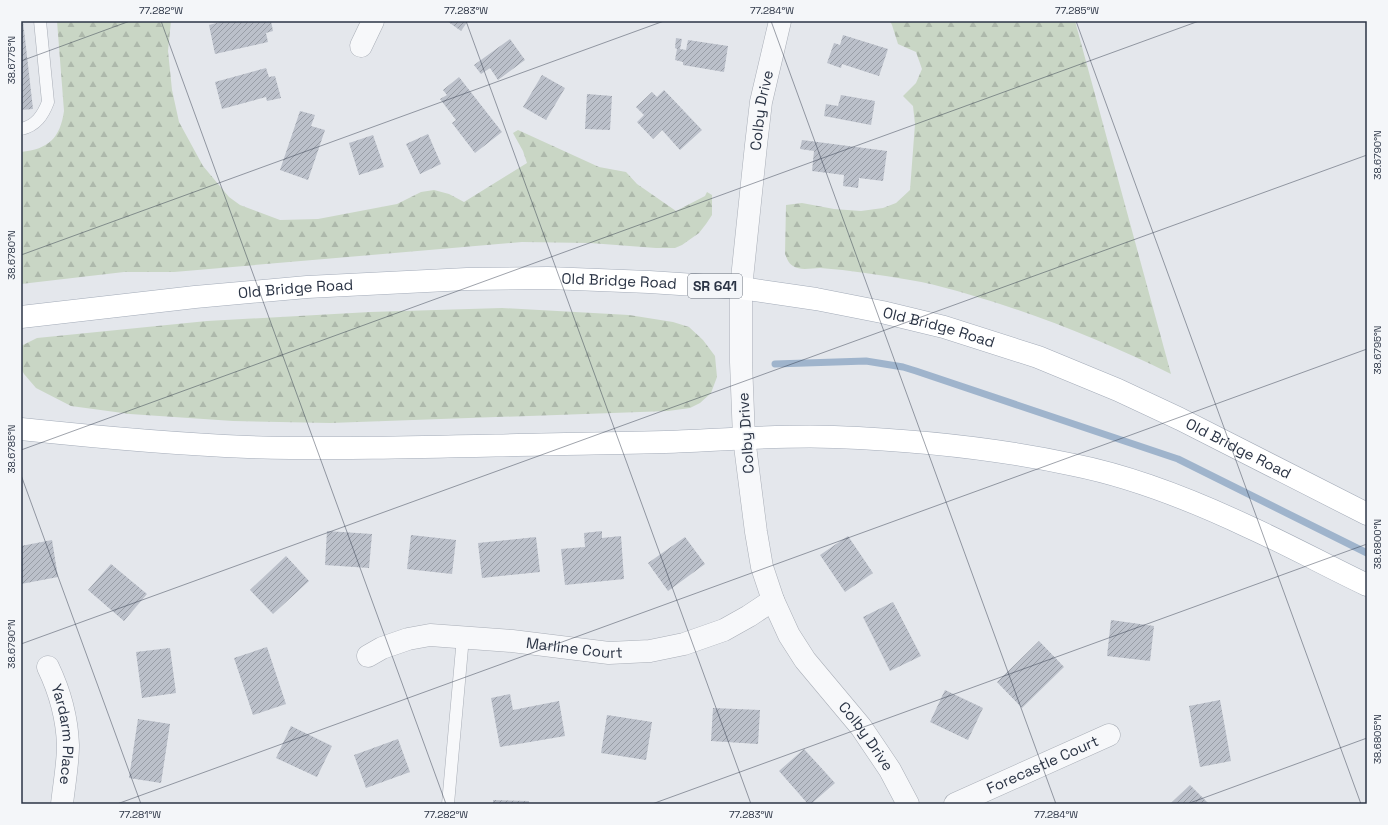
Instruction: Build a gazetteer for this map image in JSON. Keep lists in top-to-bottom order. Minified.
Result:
{"streets":{"main road":["Old Bridge Road","SR 641"],"street":["Colby Drive","Marline Court","Yardarm Place","Forecastle Court"]},"crossings":[["Colby Drive","Old Bridge Road"],["Colby Drive","Marline Court"]],"coordinates":["77.282°W","77.283°W","77.284°W","77.285°W","38.6775°N","38.6790°N","38.6780°N","38.6795°N","38.6785°N","38.6800°N","38.6805°N","77.281°W"]}
